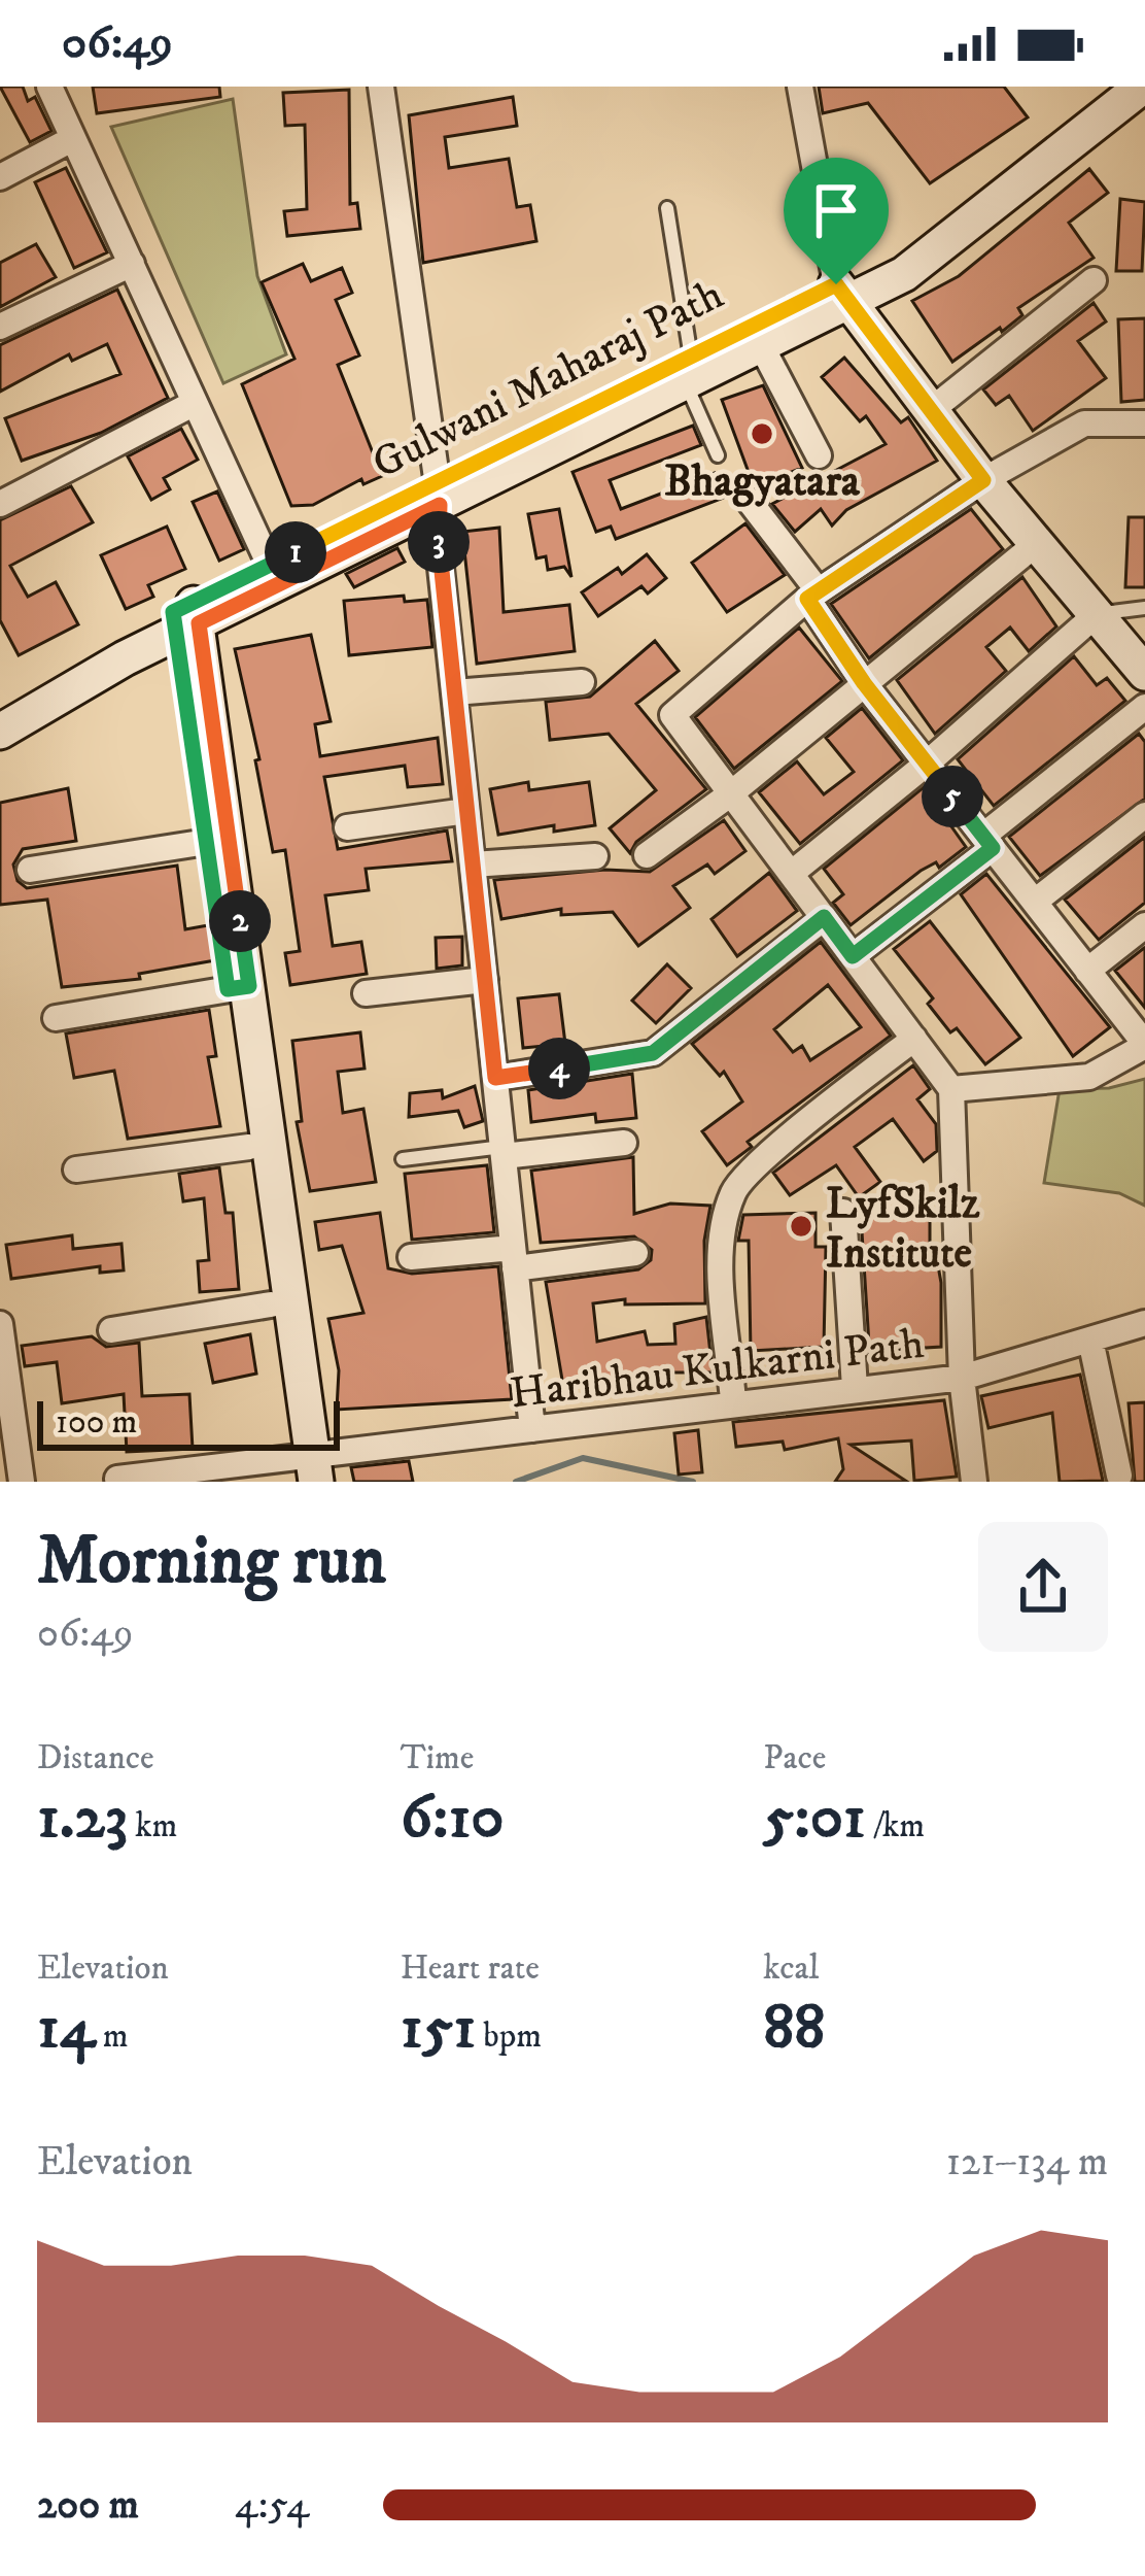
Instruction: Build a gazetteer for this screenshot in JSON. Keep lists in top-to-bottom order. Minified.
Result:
{"streets":{"street":["Gulwani Maharaj Path","Haribhau Kulkarni Path"]},"places":["Bhagyatara","LyfSkilz Institute"],"scale_bar":"100 m","page":{"status":"06:49","pins":["3","1","5","2","4"],"scale":"100 m","heading":["Morning run","06:49"],"stats":[["Distance","1.23 km"],["Time","6:10"],["Pace","5:01 /km"],["Elevation","14 m"],["Heart rate","151 bpm"],["kcal","88"]],"chart":["Elevation","121–134 m"],"list":[{"name":"200 m","note":"4:54"}]}}
